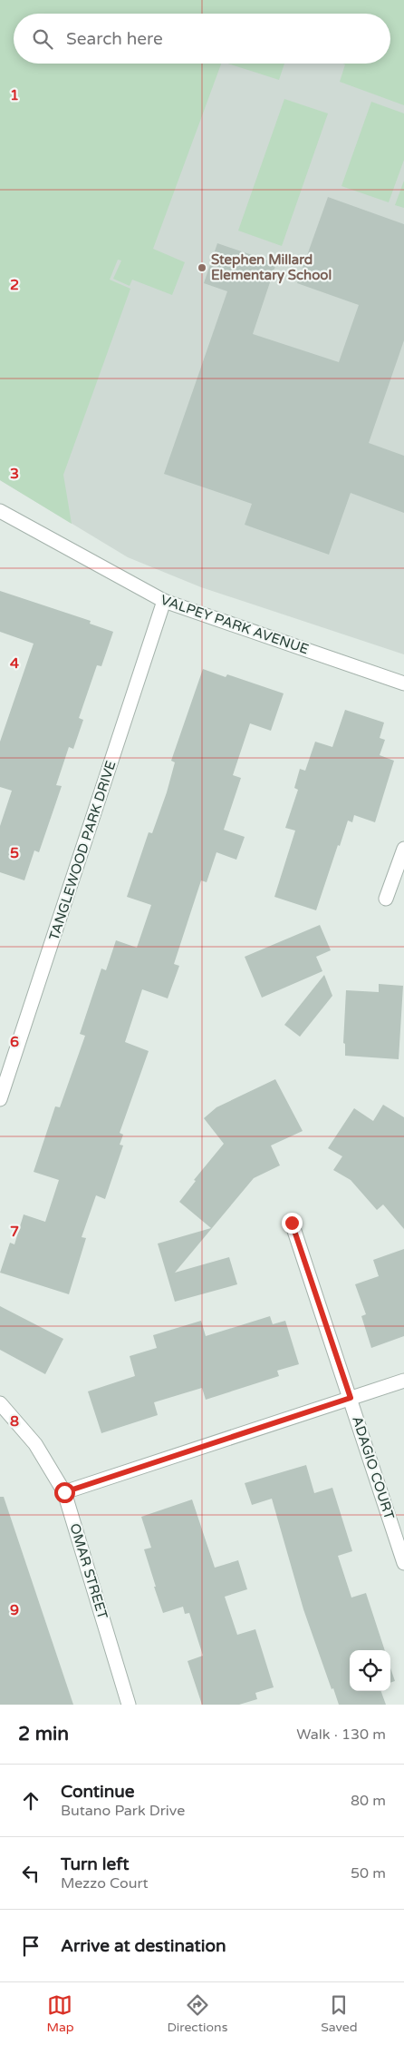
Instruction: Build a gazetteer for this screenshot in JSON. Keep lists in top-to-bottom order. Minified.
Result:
{"streets":{"street":["VALPEY PARK AVENUE","TANGLEWOOD PARK DRIVE","ADAGIO COURT","OMAR STREET"]},"crossings":[["VALPEY PARK AVENUE","TANGLEWOOD PARK DRIVE"]],"places":["Stephen Millard Elementary School"],"page":{"search":"Search here","heading":["2 min","Walk · 130 m"],"list":[["Continue","Butano Park Drive","80 m"],["Turn left","Mezzo Court","50 m"],"Arrive at destination"],"nav":["Map","Directions","Saved"]},"grid":{"rows":["1","2","3","4","5","6","7","8","9"]}}
